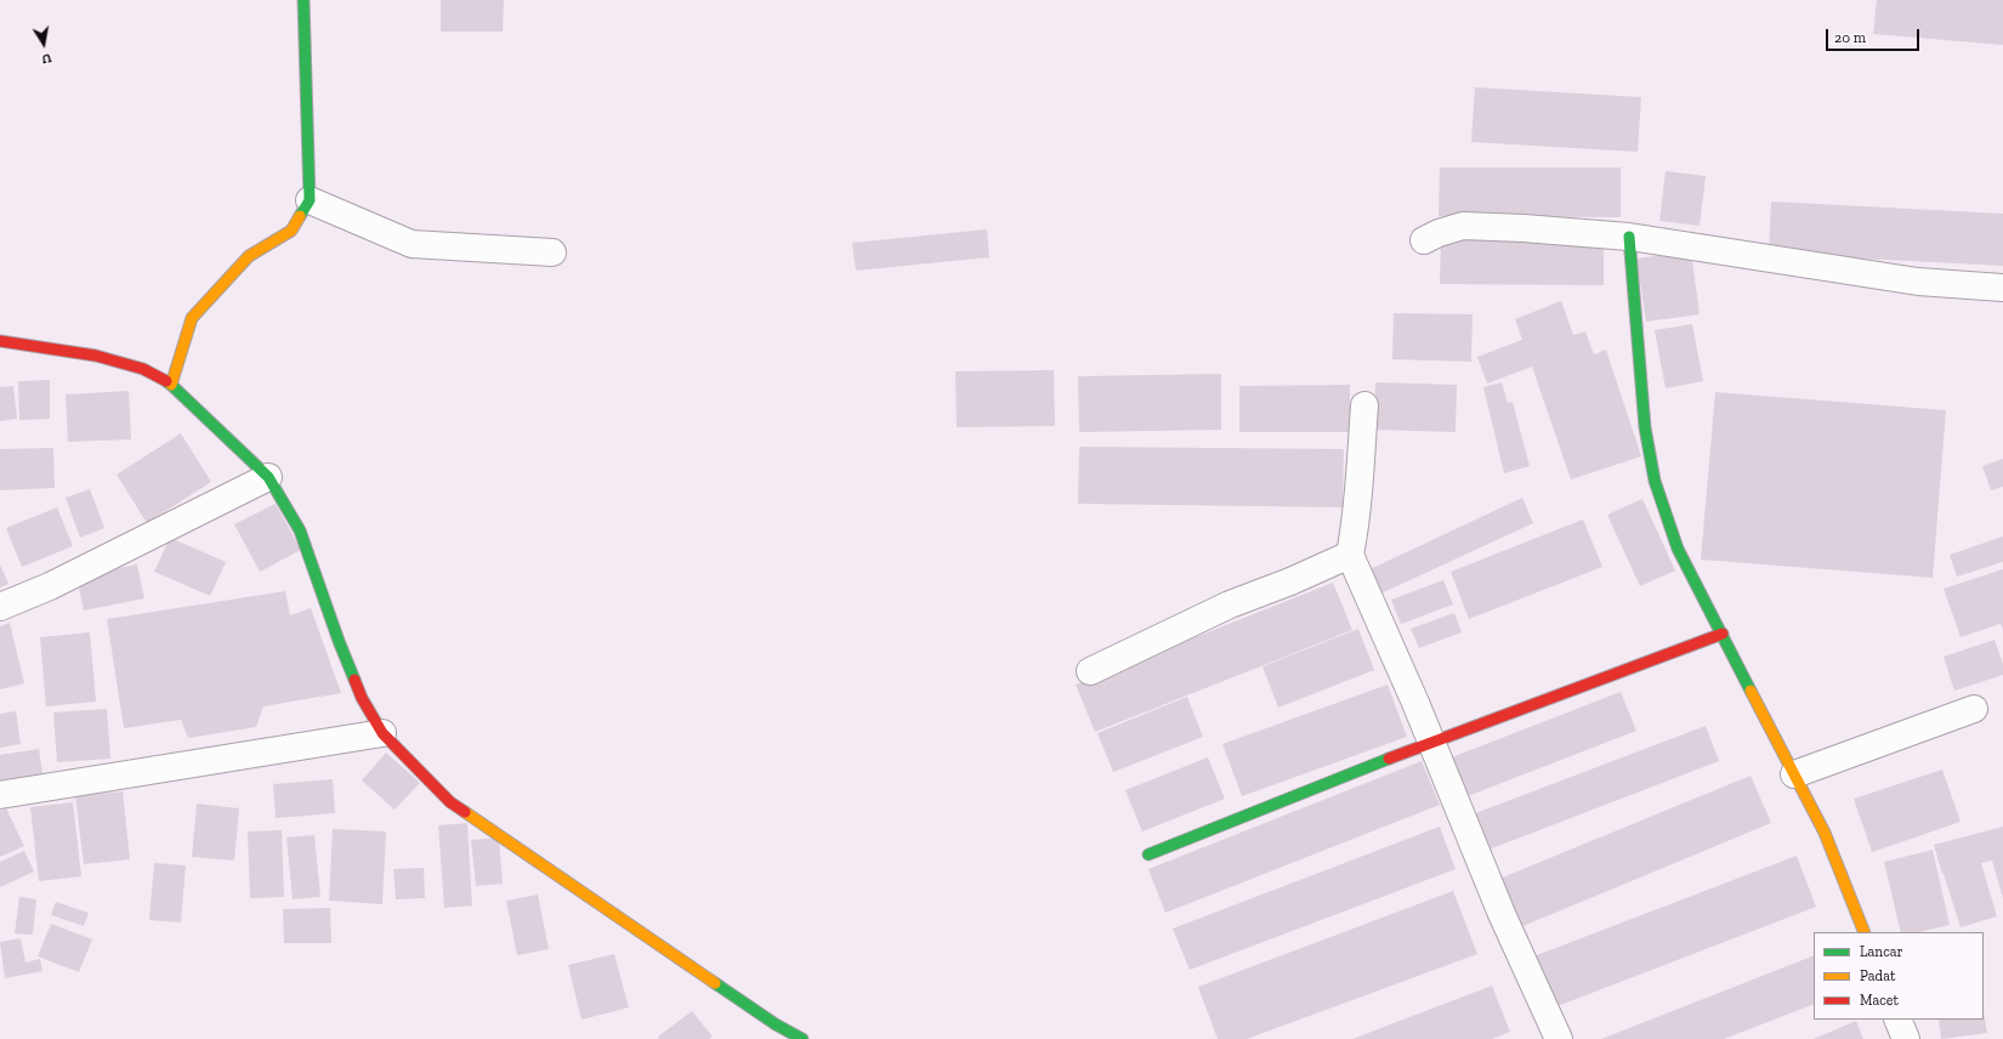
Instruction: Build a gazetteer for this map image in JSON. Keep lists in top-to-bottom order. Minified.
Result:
{"legend":["Lancar","Padat","Macet"],"scale_bar":"20 m","north":"bottom"}
